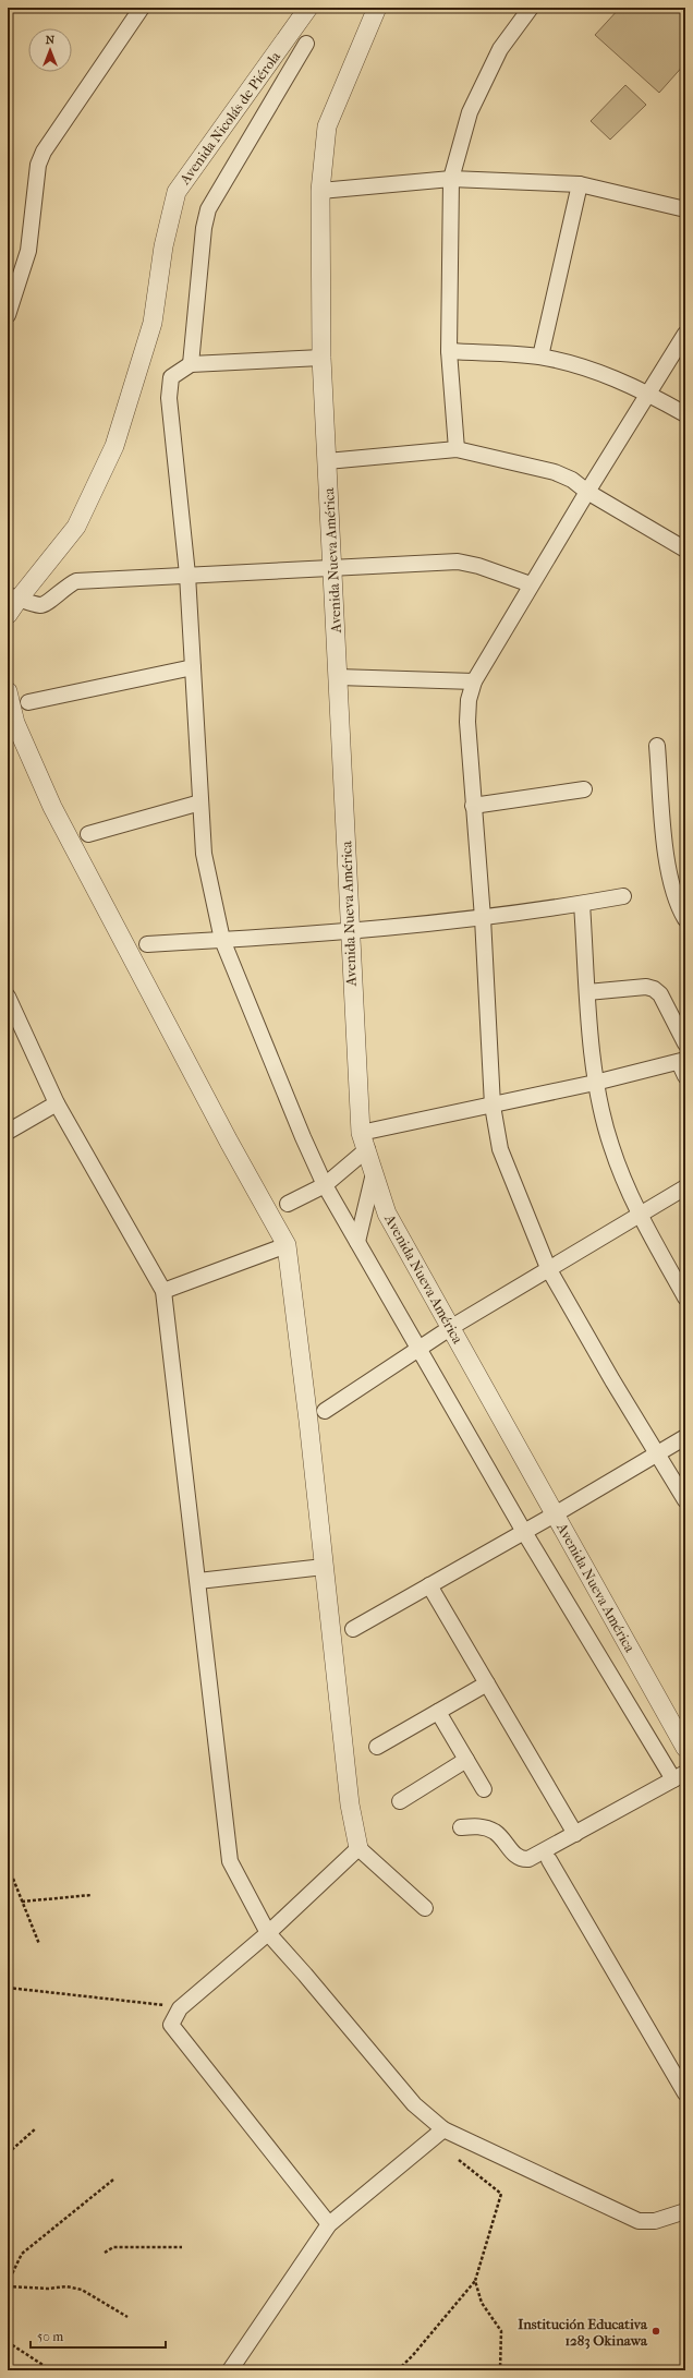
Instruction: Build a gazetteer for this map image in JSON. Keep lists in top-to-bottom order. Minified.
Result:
{"streets":{"street":["Avenida Nicolás de Piérola","Avenida Nueva América"]},"places":["Institución Educativa 1283 Okinawa"],"scale_bar":"50 m","north":"top"}
